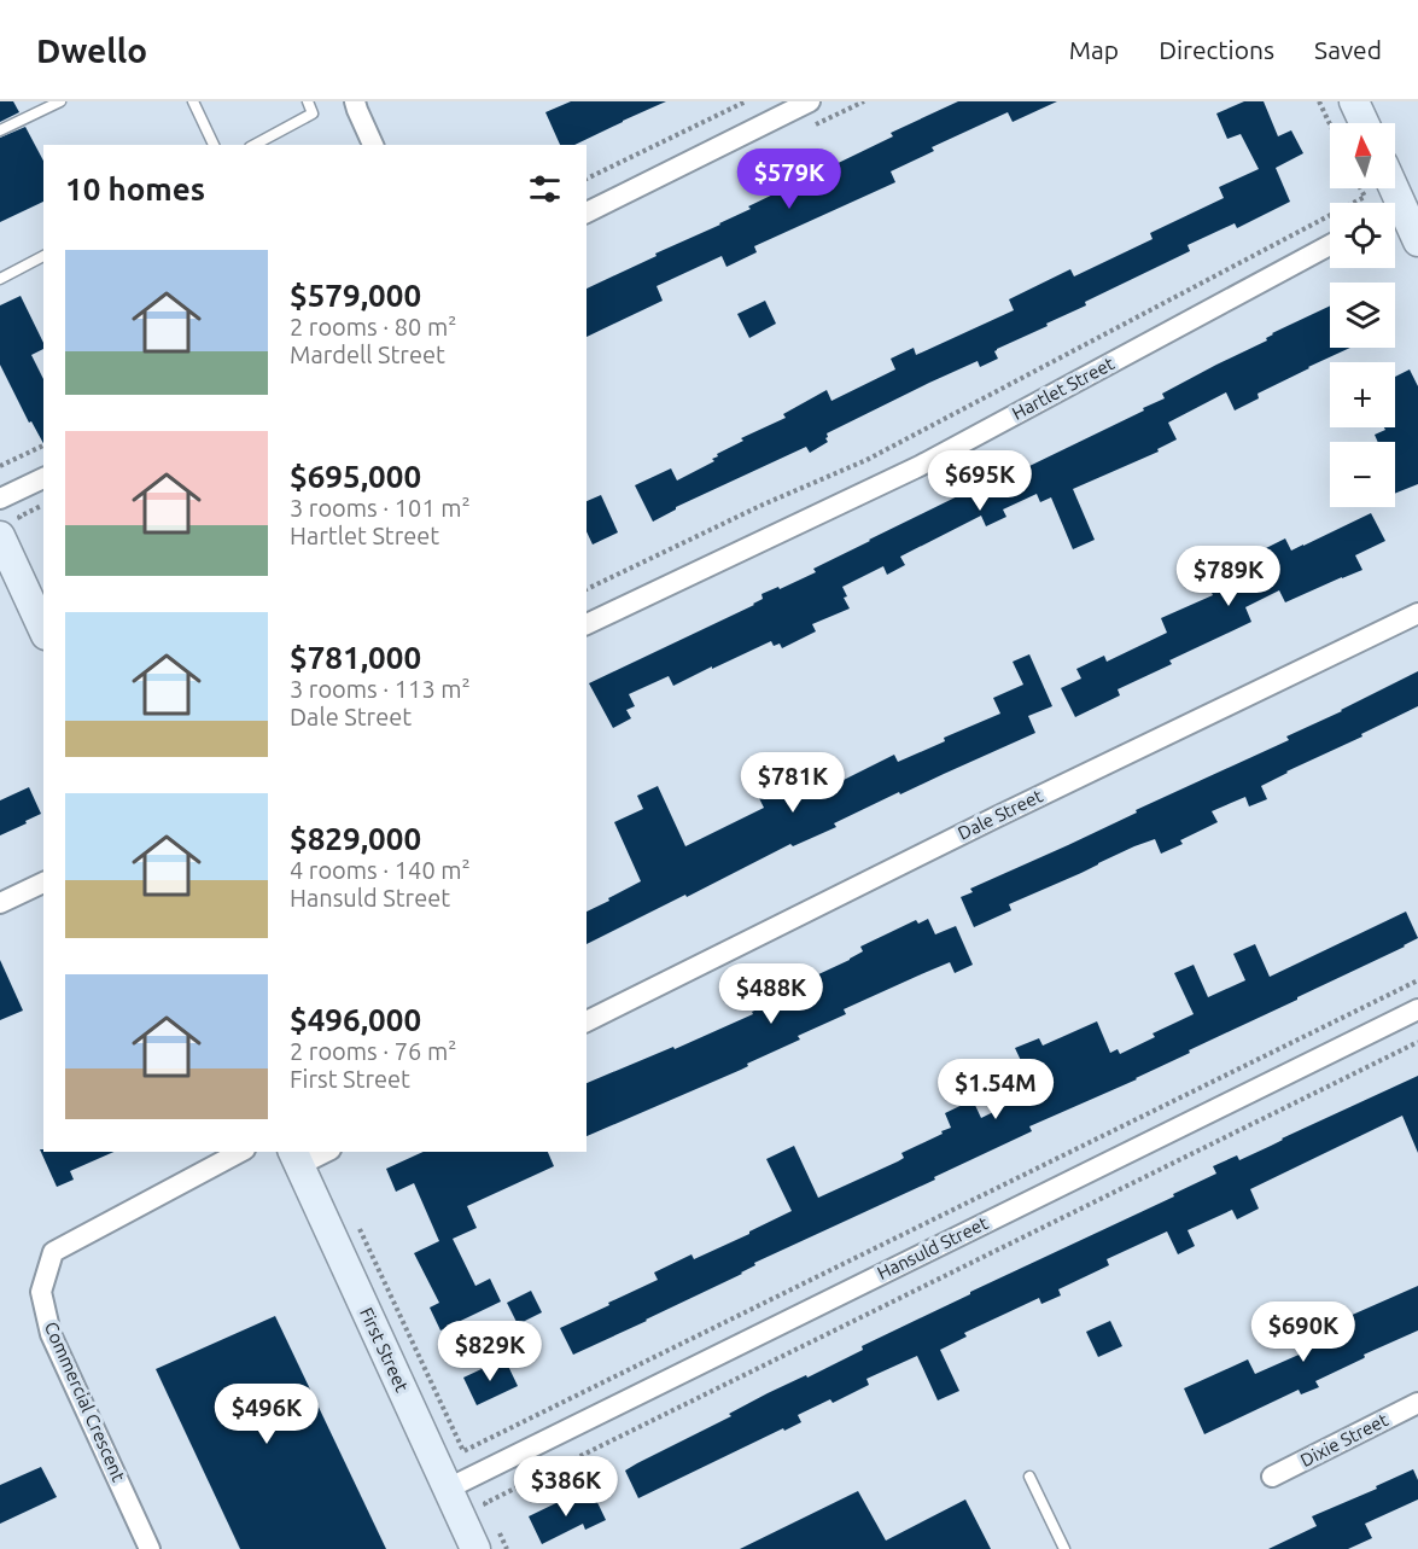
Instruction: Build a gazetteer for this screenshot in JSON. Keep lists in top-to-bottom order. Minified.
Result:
{"streets":{"street":["Hartlet Street","Dale Street","Hansuld Street","First Street","Commercial Crescent","Dixie Street"]},"crossings":[["Hansuld Street","First Street"]],"north":"top","page":{"header":"Dwello","nav":["Map","Directions","Saved"],"map_buttons":["+","−"],"heading":"10 homes","price":["$579K","$695K","$789K","$781K","$488K","$1.54M","$690K","$829K","$496K","$386K"],"list":[{"name":"$579,000","note":"2 rooms · 80 m² · Mardell Street"},{"name":"$695,000","note":"3 rooms · 101 m² · Hartlet Street"},{"name":"$781,000","note":"3 rooms · 113 m² · Dale Street"},{"name":"$829,000","note":"4 rooms · 140 m² · Hansuld Street"},{"name":"$496,000","note":"2 rooms · 76 m² · First Street"}]}}
